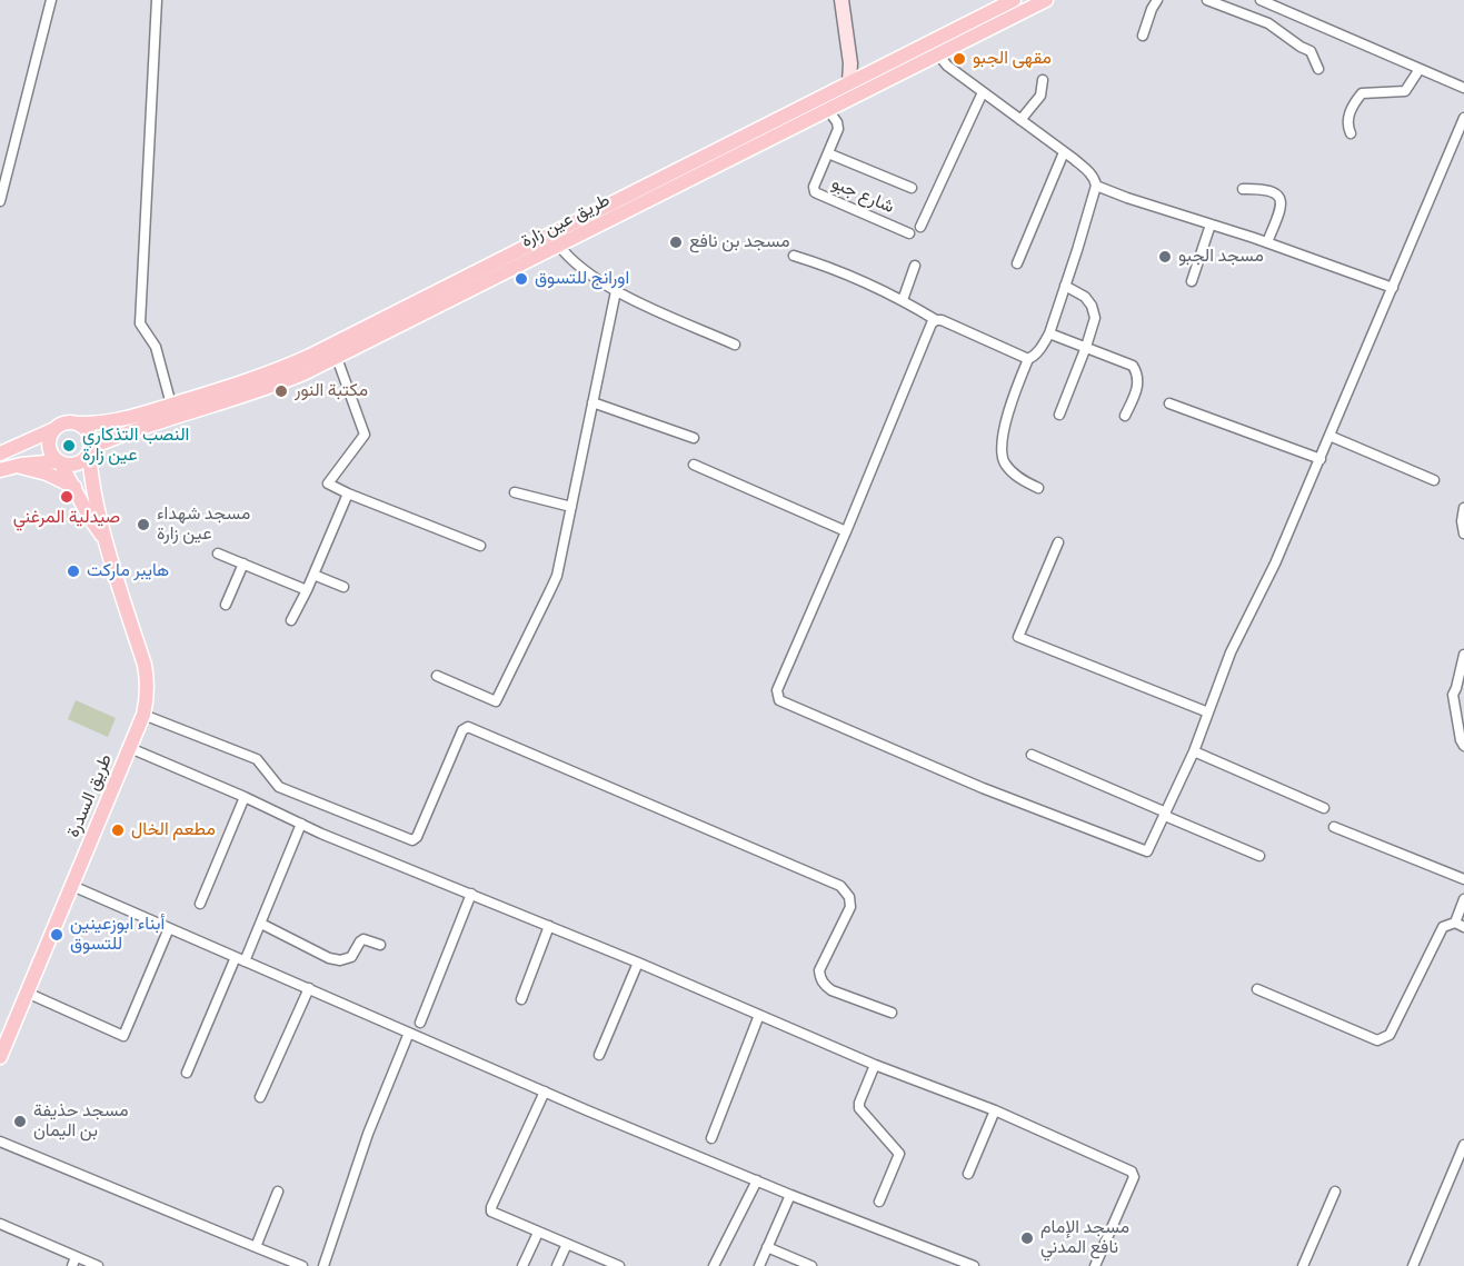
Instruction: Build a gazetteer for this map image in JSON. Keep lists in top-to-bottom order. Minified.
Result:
{"streets":{"main road":["طريق عين زارة","طريق السدرة"],"street":["شارع جبو"]},"crossings":[["شارع جبو","طريق عين زارة"]],"places":["مقهى الجبو","مسجد بن نافع","مسجد الجبو","اورانج للتسوق","مكتبة النور","النصب التذكاري عين زارة","صيدلية المرغني","مسجد شهداء عين زارة","هايبر ماركت","مطعم الخال","أبناء ابوزعينين للتسوق","مسجد حذيفة بن اليمان","مسجد الإمام نافع المدني"]}
